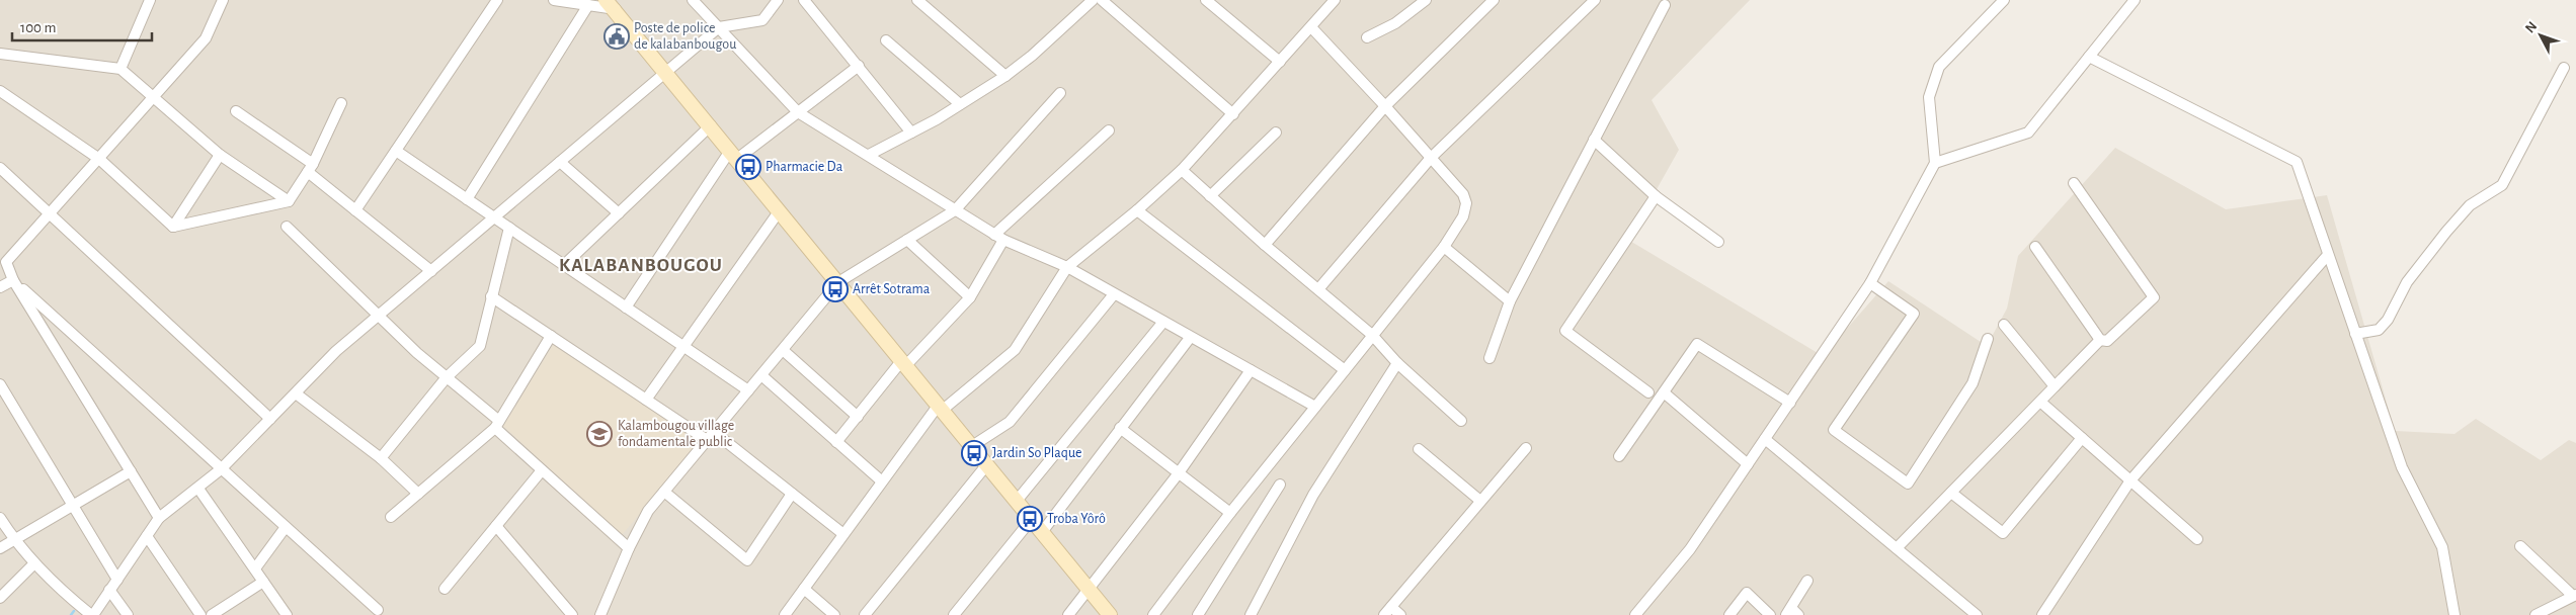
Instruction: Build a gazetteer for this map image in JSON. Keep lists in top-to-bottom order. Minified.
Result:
{"districts":["KALABANBOUGOU"],"places":{"public building":["Poste de police de kalabanbougou"],"bus stop":["Pharmacie Da","Arrêt Sotrama","Jardin So Plaque","Troba Yôrô"],"school or university":["Kalambougou village fondamentale public"]},"scale_bar":"100 m","north":"top left"}
